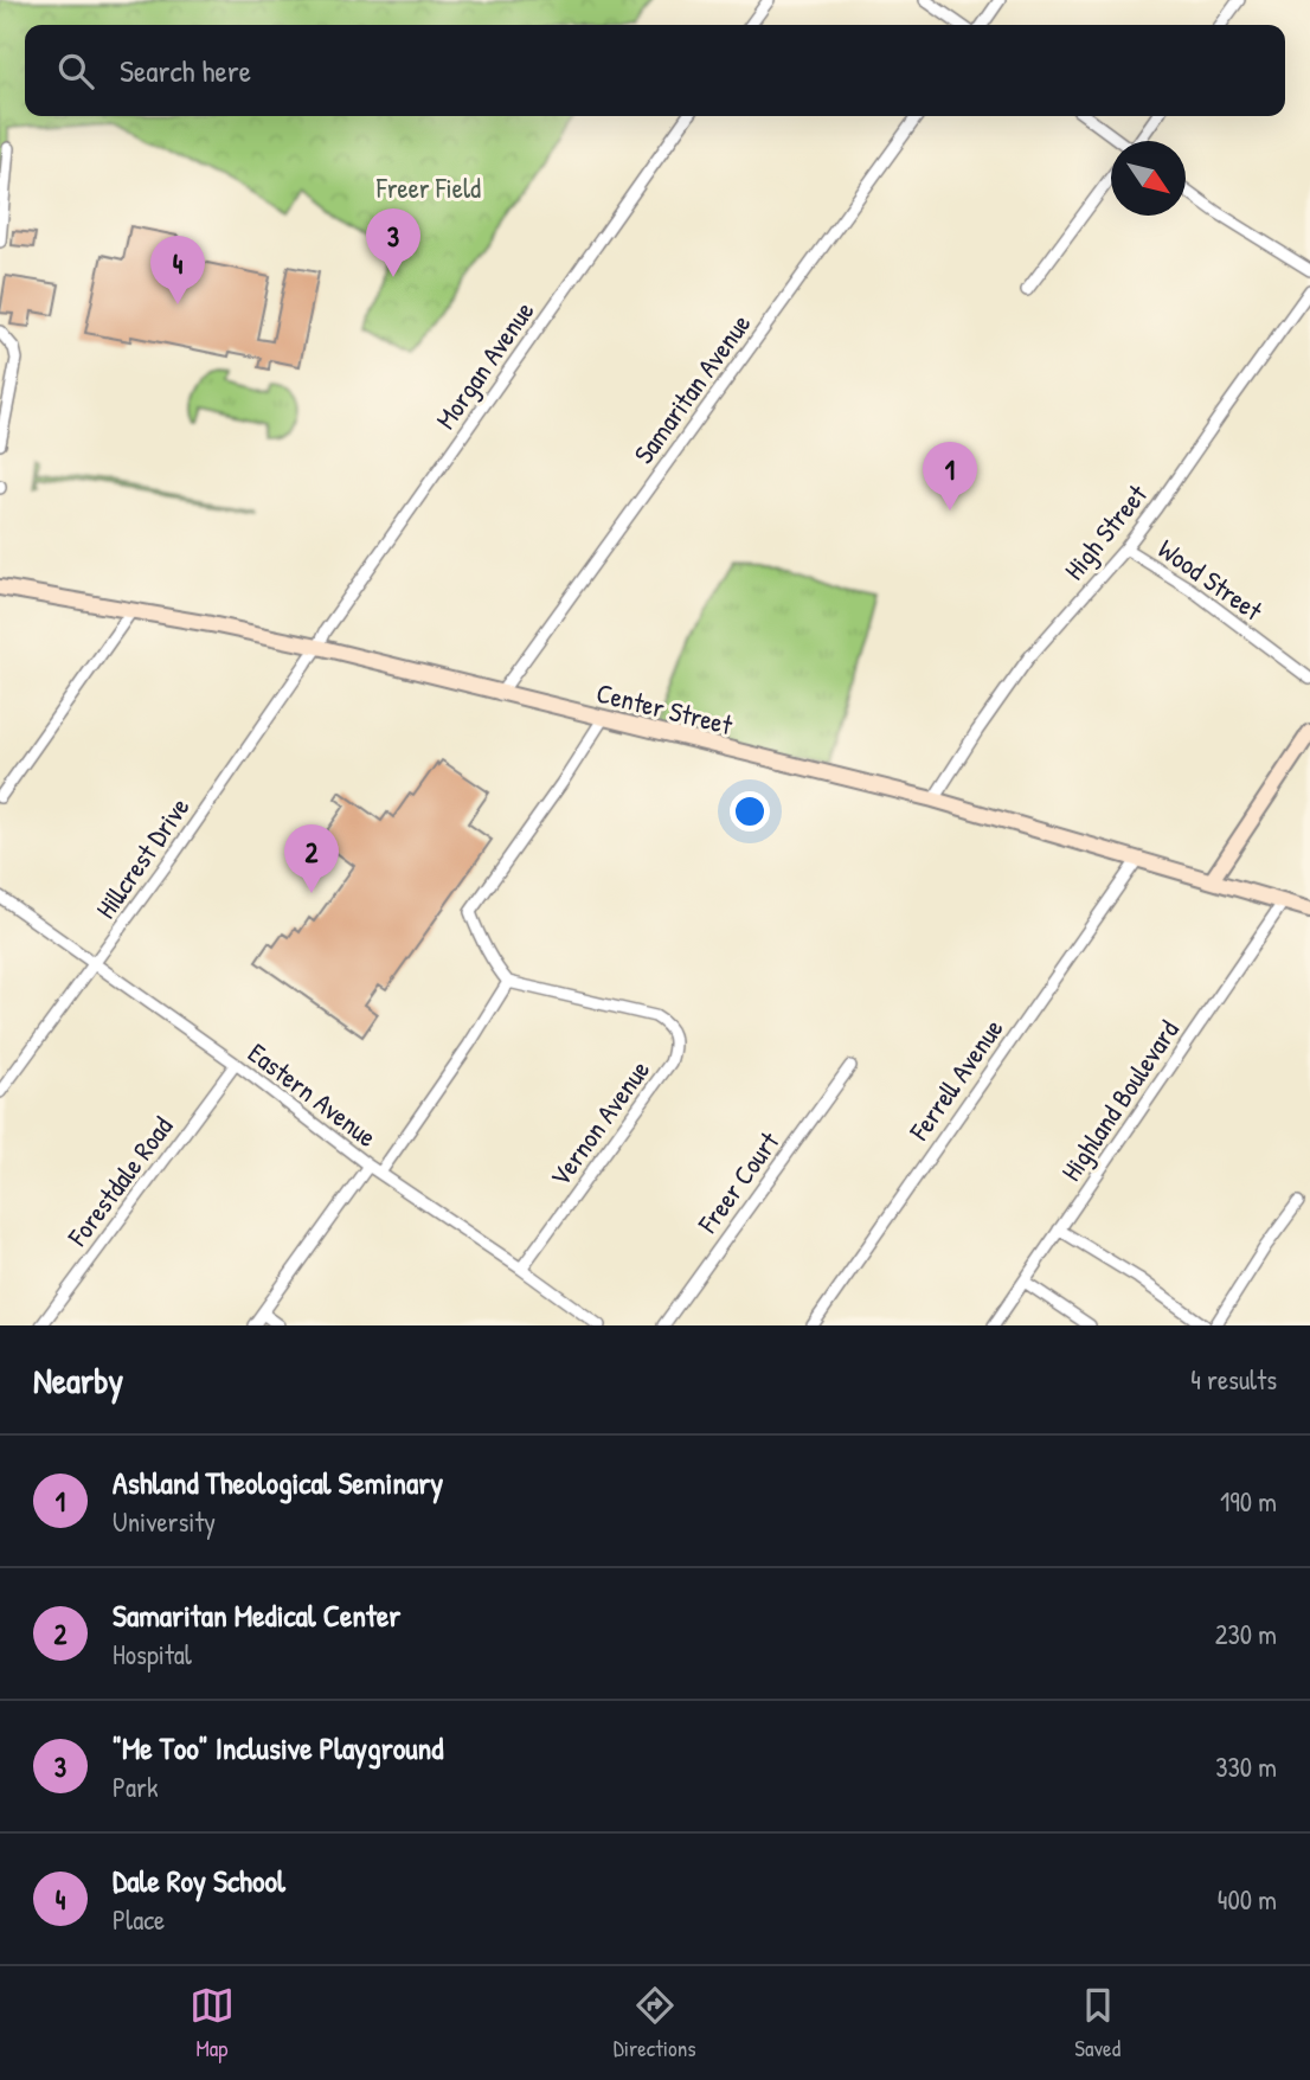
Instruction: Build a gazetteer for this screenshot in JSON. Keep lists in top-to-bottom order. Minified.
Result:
{"streets":{"main road":["Center Street"],"street":["Morgan Avenue","Samaritan Avenue","High Street","Wood Street","Hillcrest Drive","Ferrell Avenue","Eastern Avenue","Highland Boulevard","Vernon Avenue","Forestdale Road","Freer Court"]},"crossings":[["Morgan Avenue","Center Street"],["Morgan Avenue","Hillcrest Drive"],["Samaritan Avenue","Center Street"],["High Street","Wood Street"],["High Street","Center Street"],["Center Street","Hillcrest Drive"],["Center Street","Ferrell Avenue"],["Center Street","Highland Boulevard"],["Hillcrest Drive","Eastern Avenue"],["Eastern Avenue","Vernon Avenue"],["Eastern Avenue","Forestdale Road"]],"parks":["Freer Field"],"north":"bottom right","page":{"search":"Search here","pins":["3","4","1","2"],"heading":["Nearby","4 results"],"list":[{"mark":"1","name":"Ashland Theological Seminary","note":"University","value":"190 m"},{"mark":"2","name":"Samaritan Medical Center","note":"Hospital","value":"230 m"},{"mark":"3","name":"\"Me Too\" Inclusive Playground","note":"Park","value":"330 m"},{"mark":"4","name":"Dale Roy School","note":"Place","value":"400 m"}],"nav":["Map","Directions","Saved"]}}
